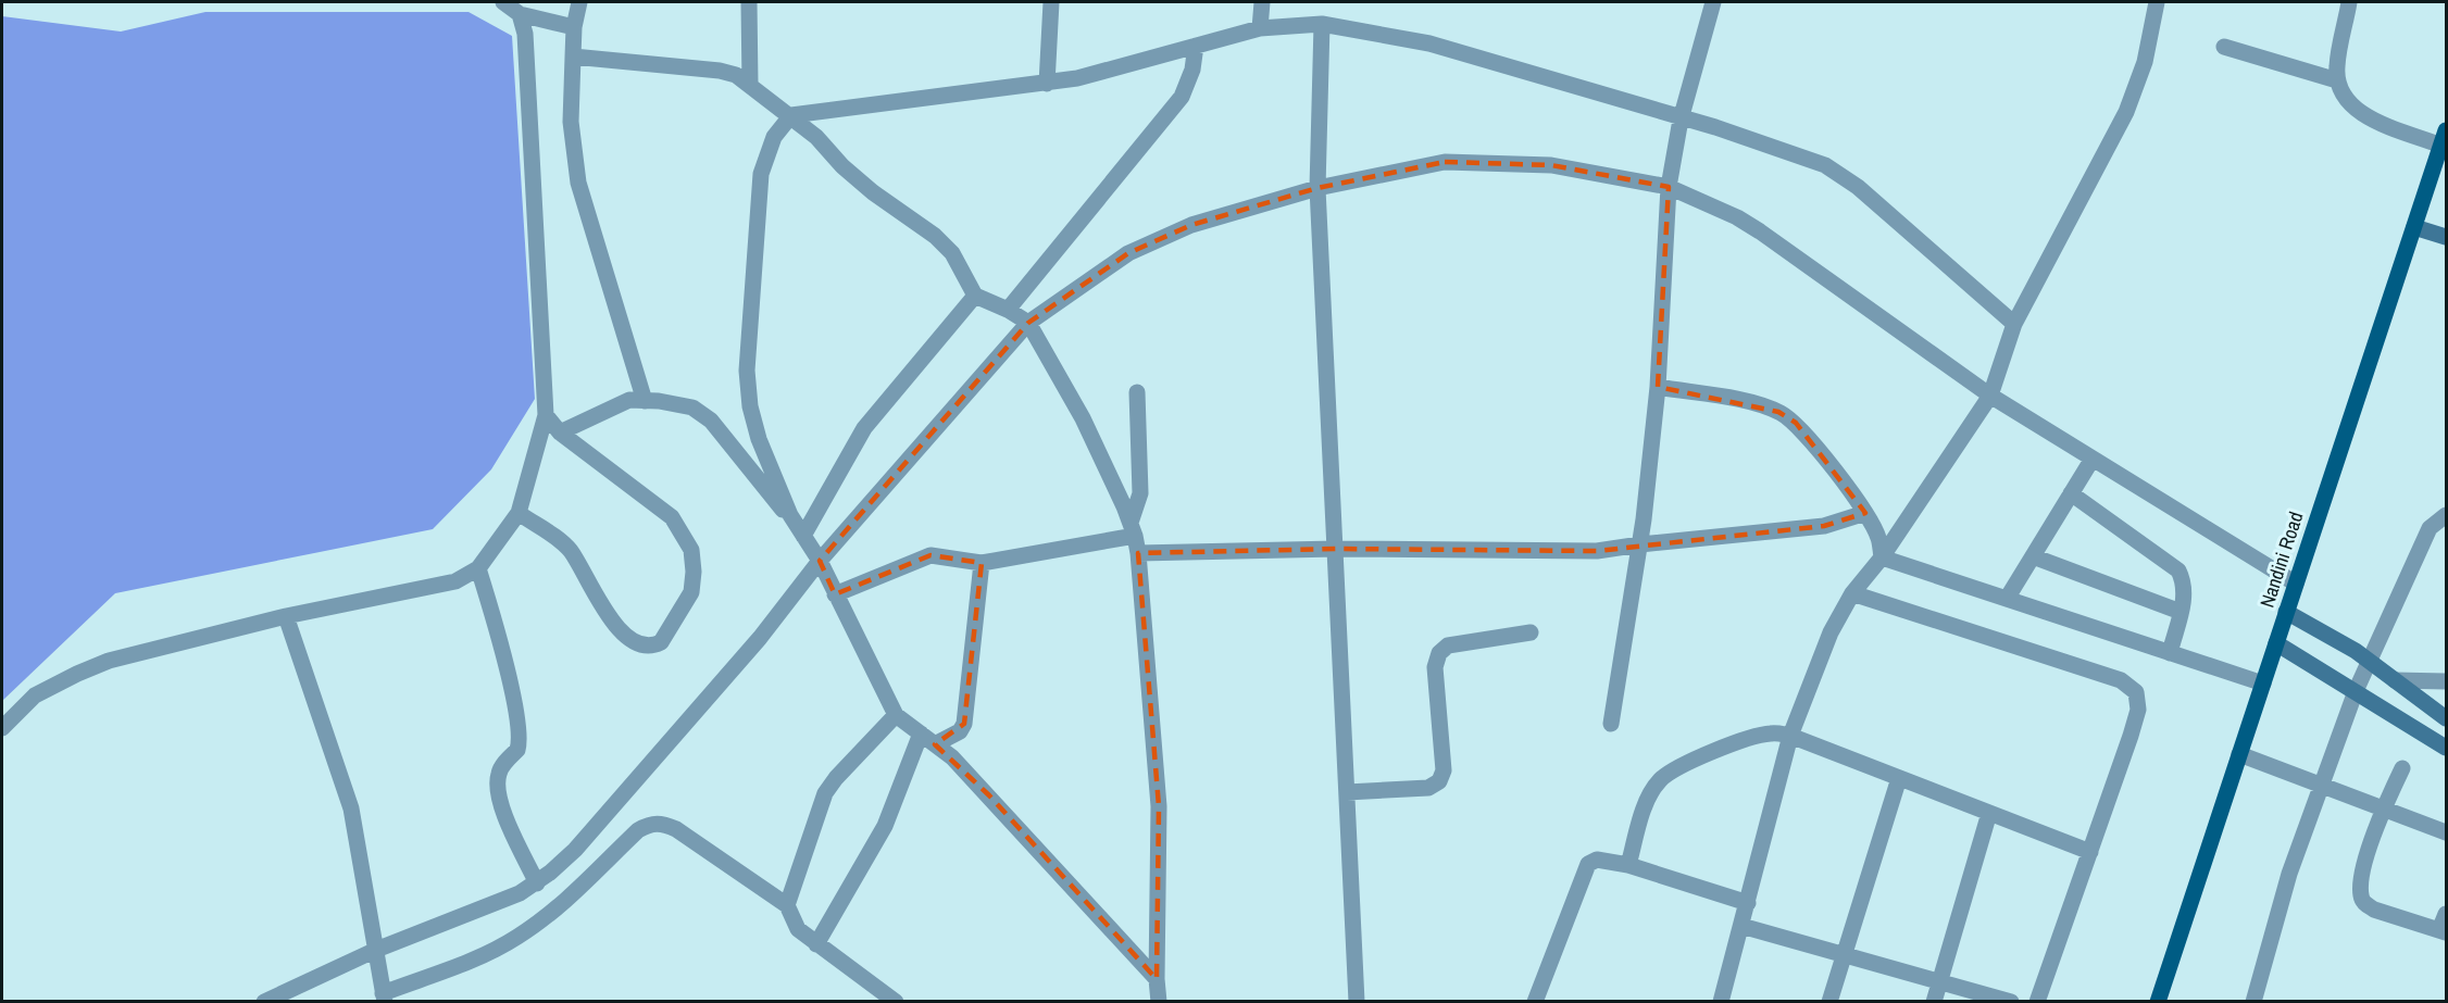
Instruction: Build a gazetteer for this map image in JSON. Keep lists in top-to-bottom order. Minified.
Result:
{"streets":{"main road":["Nandini Road"]}}
